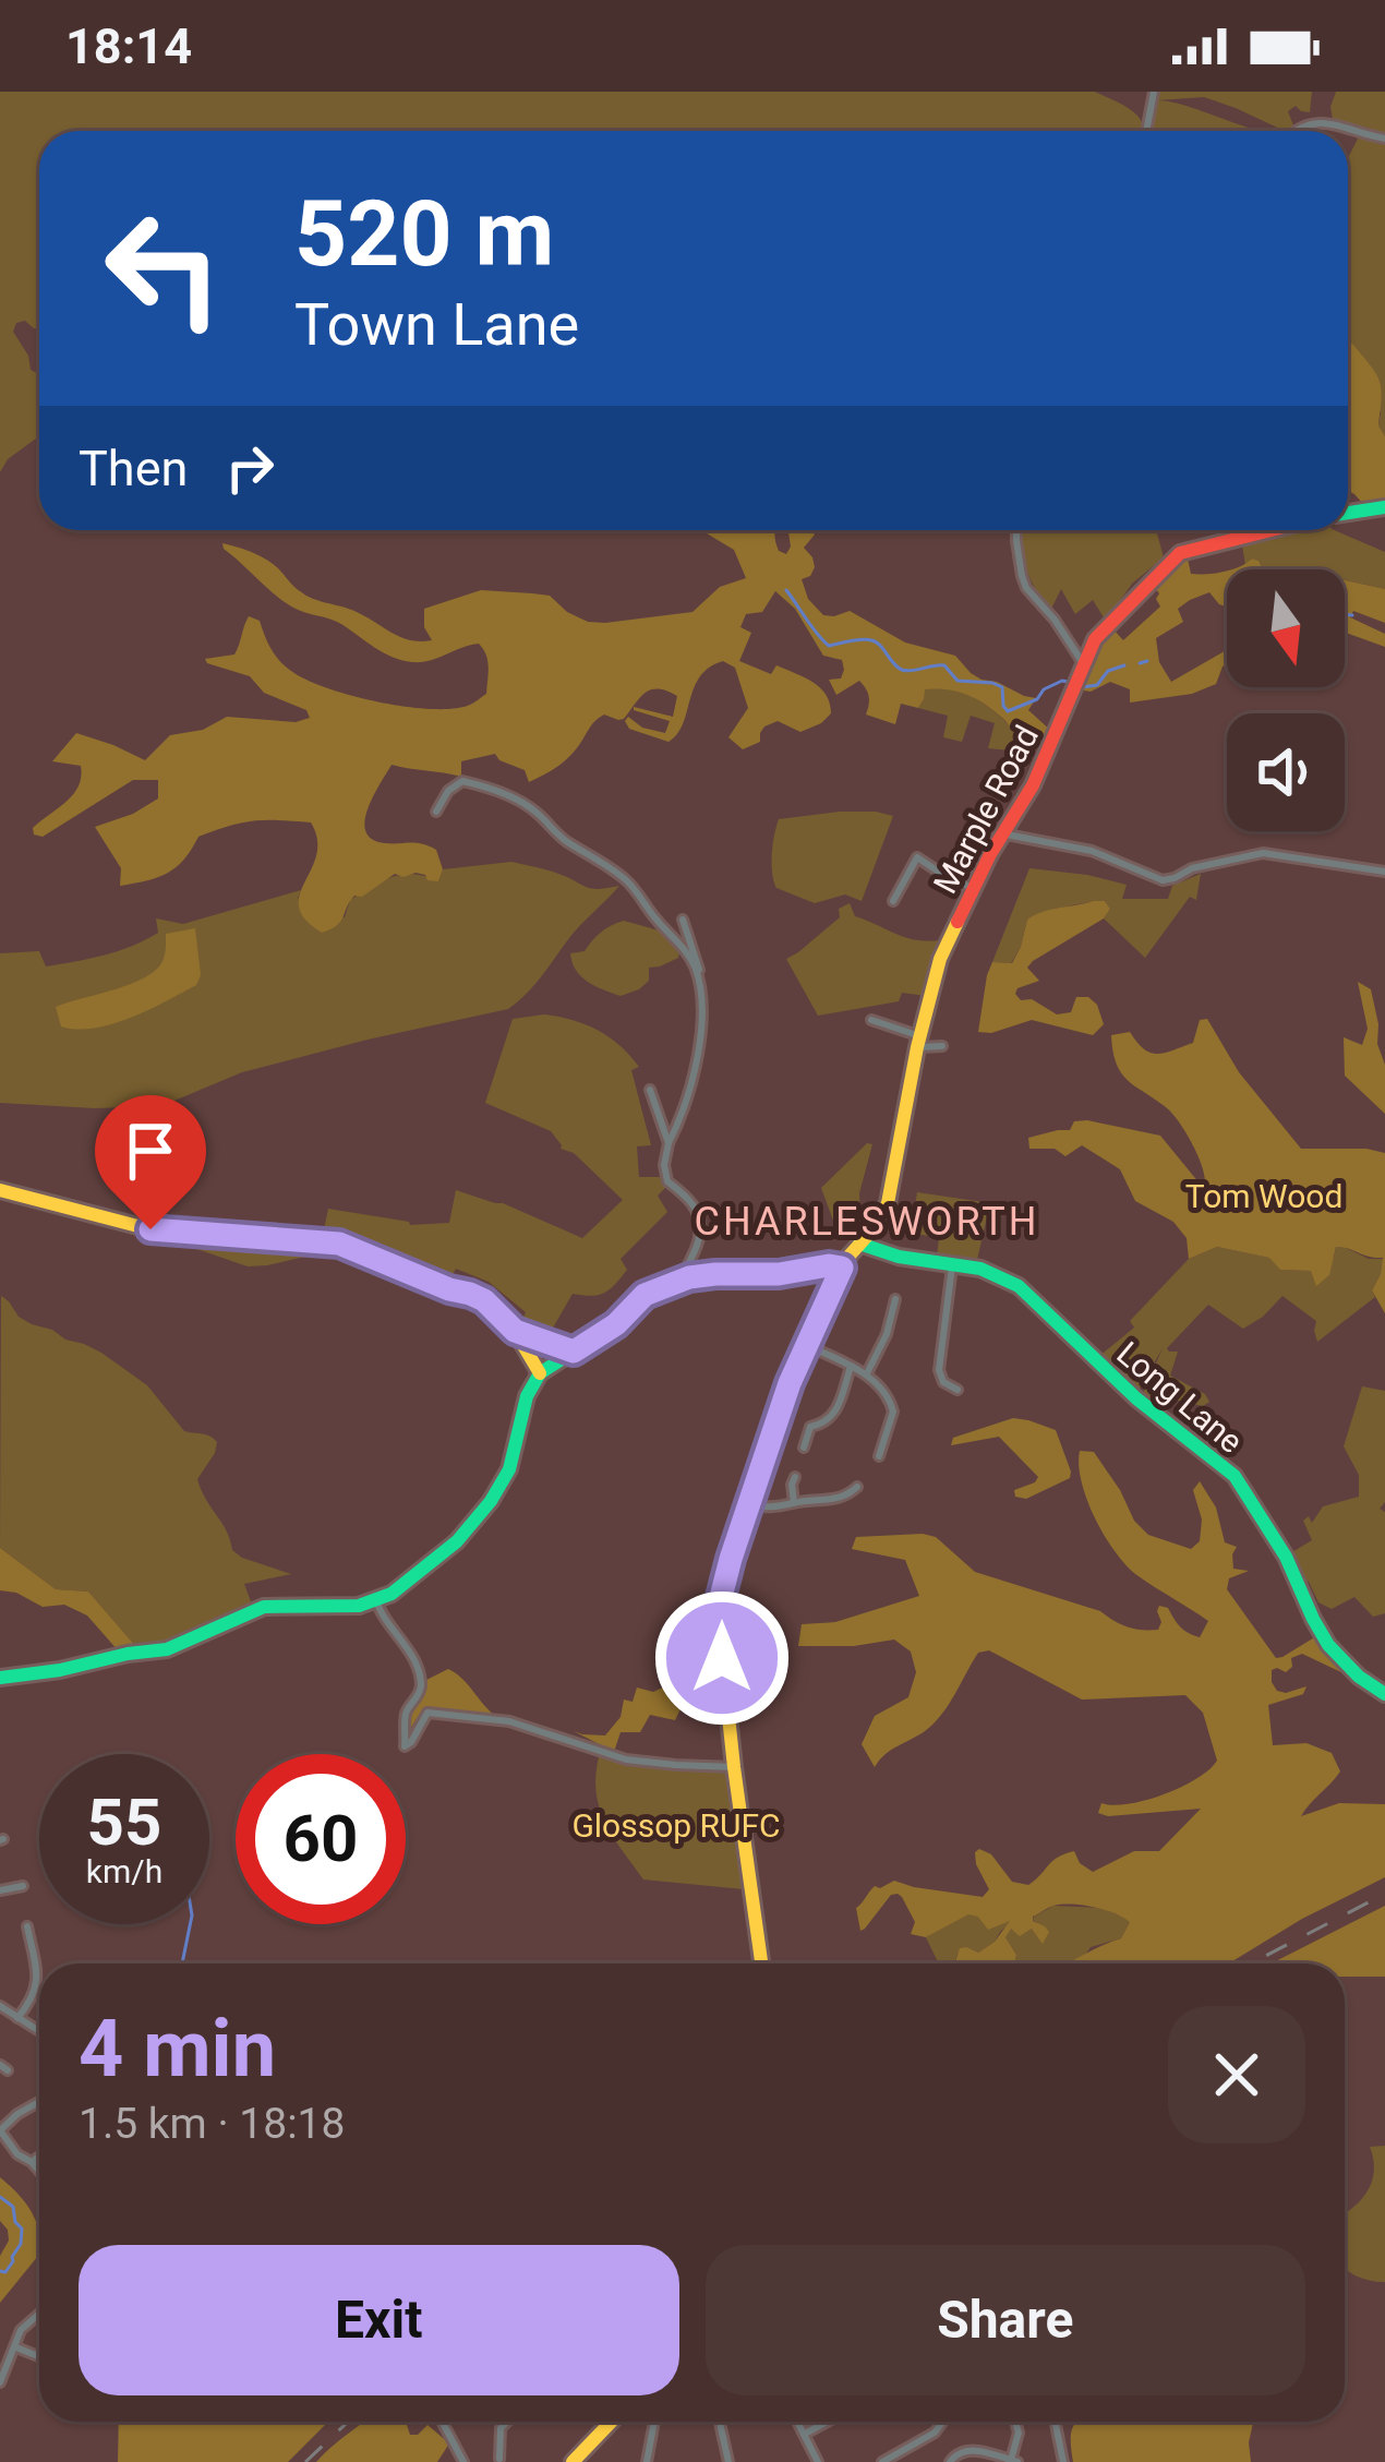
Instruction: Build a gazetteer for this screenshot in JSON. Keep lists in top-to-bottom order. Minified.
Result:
{"streets":{"street":["Marple Road","Long Lane"]},"crossings":[["Marple Road","Long Lane"]],"districts":["CHARLESWORTH"],"parks":["Tom Wood","Glossop RUFC"],"north":"bottom","page":{"status":"18:14","turn":["520 m","Town Lane"],"then":"Then","speed":"55 km/h","limit":"60","heading":["4 min","1.5 km · 18:18"],"buttons":["Exit","Share"]}}
